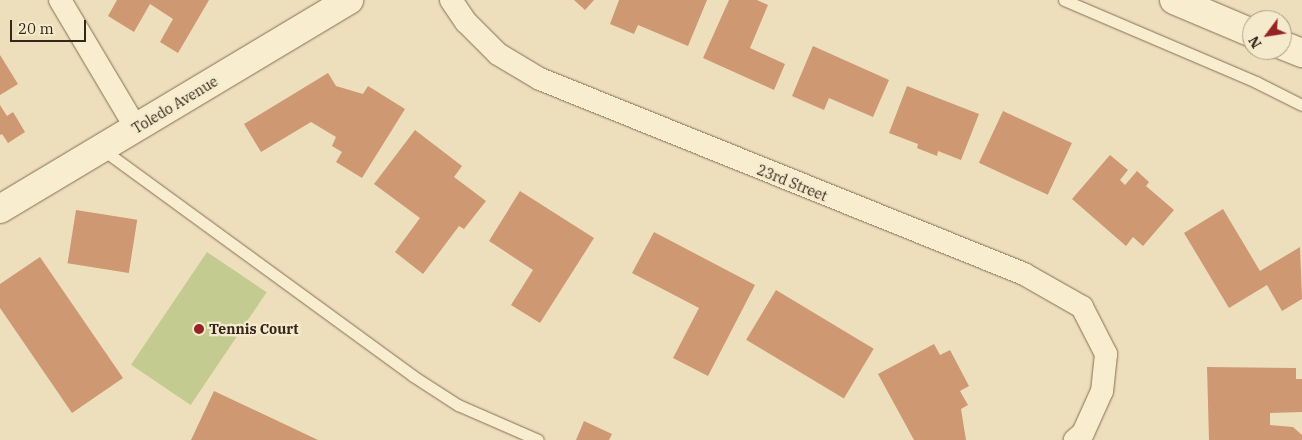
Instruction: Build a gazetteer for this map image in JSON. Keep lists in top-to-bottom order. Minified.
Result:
{"streets":{"street":["Toledo Avenue","23rd Street"]},"places":["Tennis Court"],"scale_bar":"20 m","north":"bottom left"}
